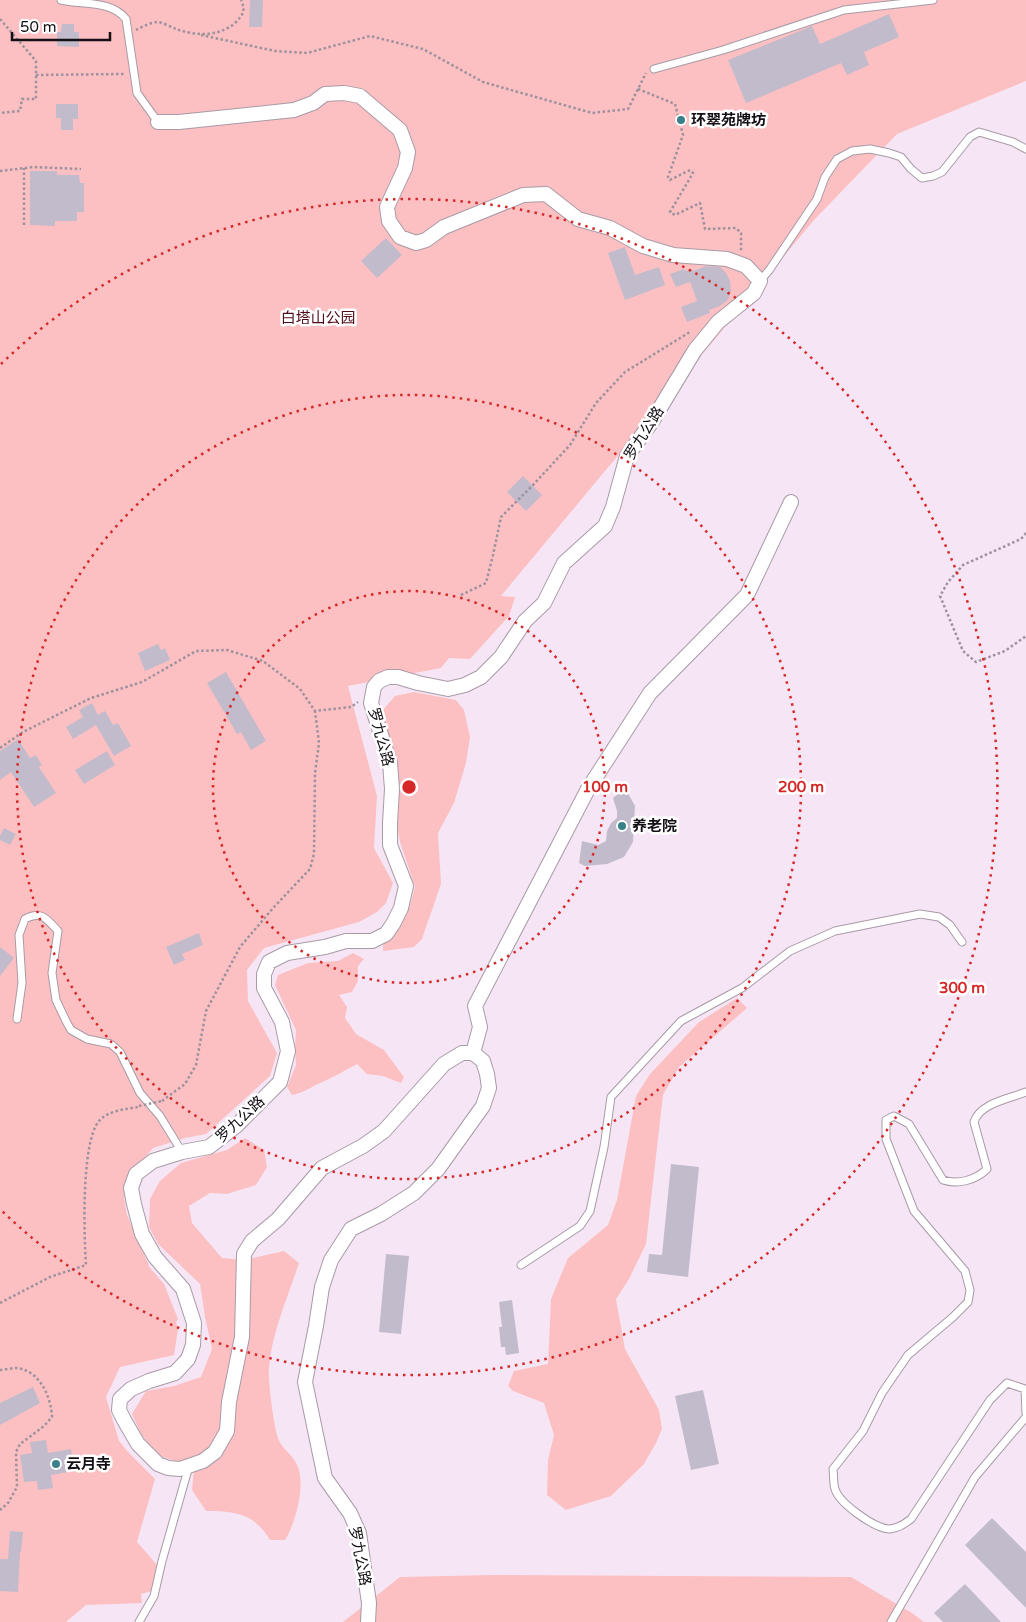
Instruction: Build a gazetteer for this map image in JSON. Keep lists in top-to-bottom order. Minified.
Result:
{"streets":{"street":["罗九公路"]},"parks":["白塔山公园"],"places":["环翠苑牌坊","养老院","云月寺"],"scale_bar":"50 m","rings":["100 m","200 m","300 m"]}
